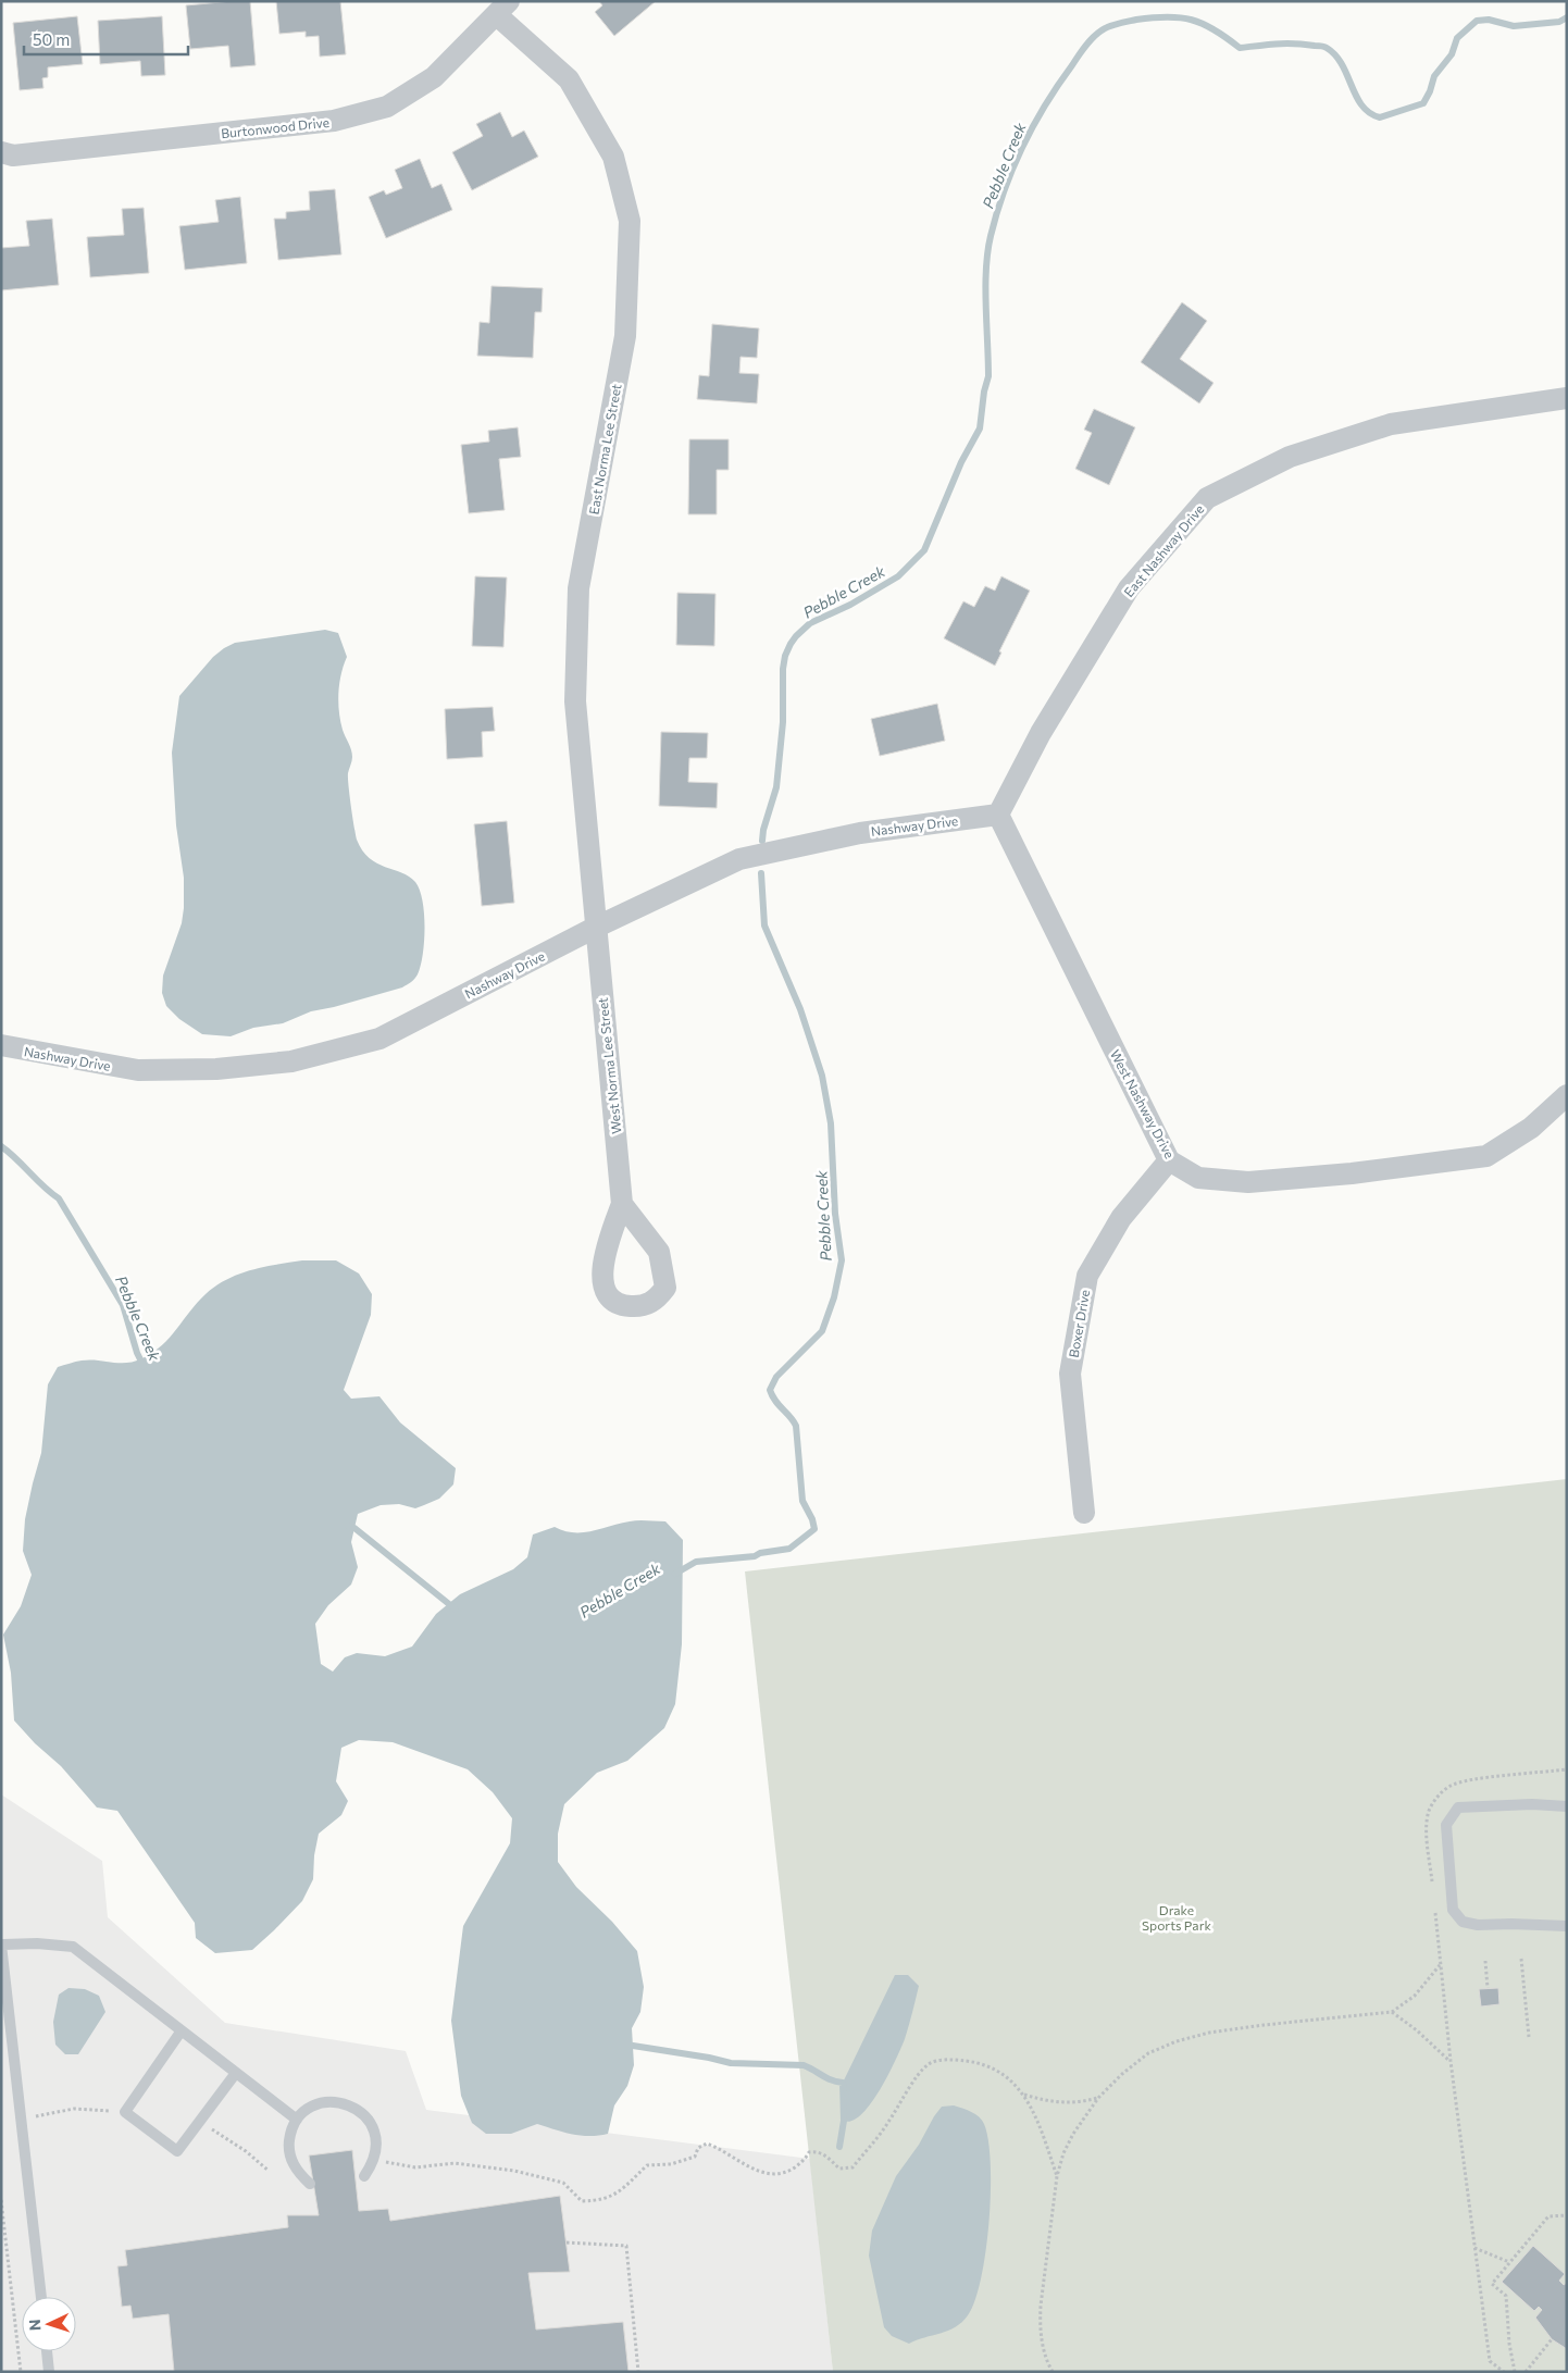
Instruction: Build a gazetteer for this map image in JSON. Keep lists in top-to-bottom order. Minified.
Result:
{"streets":{"street":["Burtonwood Drive","East Norma Lee Street","East Nashway Drive","Nashway Drive","West Norma Lee Street","West Nashway Drive","Boxer Drive"]},"crossings":[["Burtonwood Drive","East Norma Lee Street"],["East Norma Lee Street","Nashway Drive"],["East Norma Lee Street","West Norma Lee Street"],["East Nashway Drive","Nashway Drive"],["East Nashway Drive","West Nashway Drive"],["Nashway Drive","West Norma Lee Street"],["Nashway Drive","West Nashway Drive"],["West Nashway Drive","Boxer Drive"]],"water":["Pebble Creek"],"parks":["Drake Sports Park"],"scale_bar":"50 m","north":"left"}
